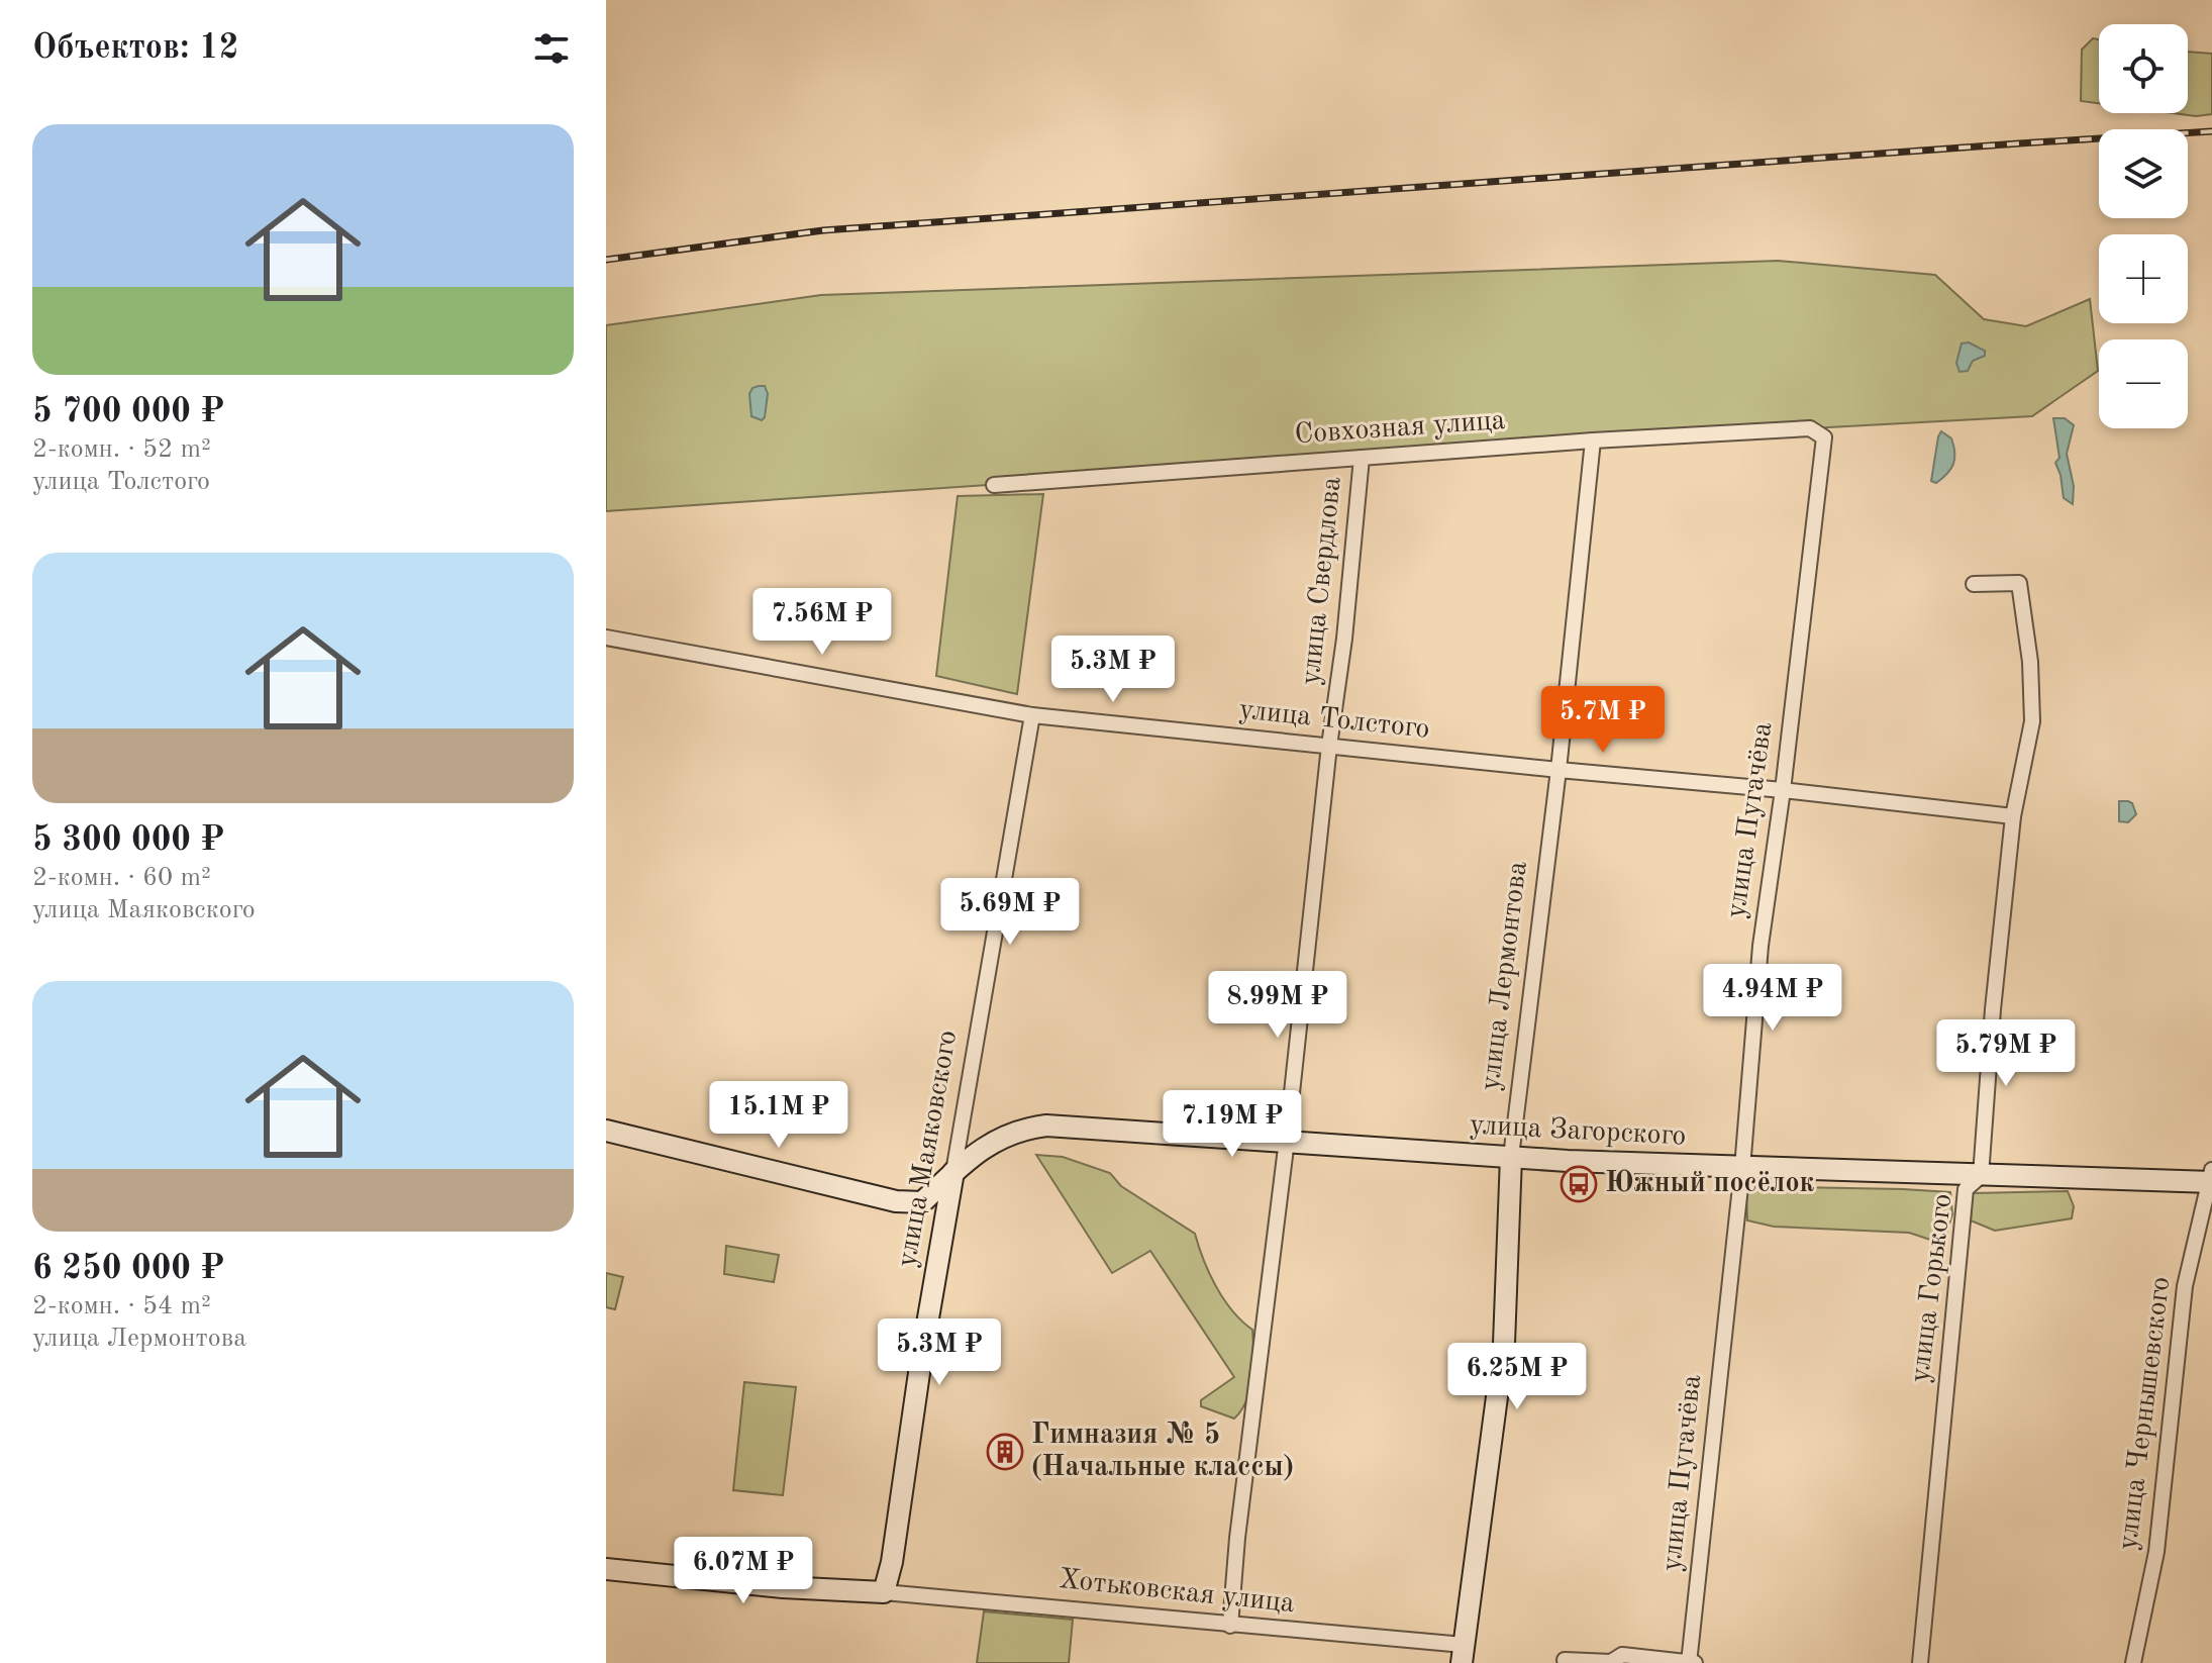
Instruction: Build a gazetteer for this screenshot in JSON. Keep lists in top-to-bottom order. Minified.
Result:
{"streets":{"main road":["улица Лермонтова","улица Загорского","улица Маяковского"],"street":["Совхозная улица","улица Свердлова","улица Толстого","улица Пугачёва","улица Горького","улица Чернышевского","Хотьковская улица"]},"crossings":[["Совхозная улица","улица Свердлова"],["Совхозная улица","улица Пугачёва"],["Совхозная улица","улица Лермонтова"],["улица Свердлова","улица Толстого"],["улица Свердлова","улица Загорского"],["улица Свердлова","Хотьковская улица"],["улица Толстого","улица Пугачёва"],["улица Толстого","улица Лермонтова"],["улица Толстого","улица Маяковского"],["улица Толстого","улица Горького"],["улица Пугачёва","улица Загорского"],["улица Лермонтова","улица Загорского"],["улица Лермонтова","Хотьковская улица"],["улица Загорского","улица Маяковского"],["улица Загорского","улица Горького"],["улица Загорского","улица Чернышевского"],["улица Маяковского","Хотьковская улица"]],"places":{"bus stop":["Южный посёлок"],"building":["Гимназия № 5 (Начальные классы)"]},"page":{"heading":"Объектов: 12","map_buttons":["+","−"],"list":[{"name":"5 700 000 ₽","note":"2-комн. · 52 m² · улица Толстого"},{"name":"5 300 000 ₽","note":"2-комн. · 60 m² · улица Маяковского"},{"name":"6 250 000 ₽","note":"2-комн. · 54 m² · улица Лермонтова"}],"price":["7.56M ₽","5.3M ₽","5.7M ₽","5.69M ₽","4.94M ₽","8.99M ₽","5.79M ₽","15.1M ₽","7.19M ₽","5.3M ₽","6.25M ₽","6.07M ₽"]}}
